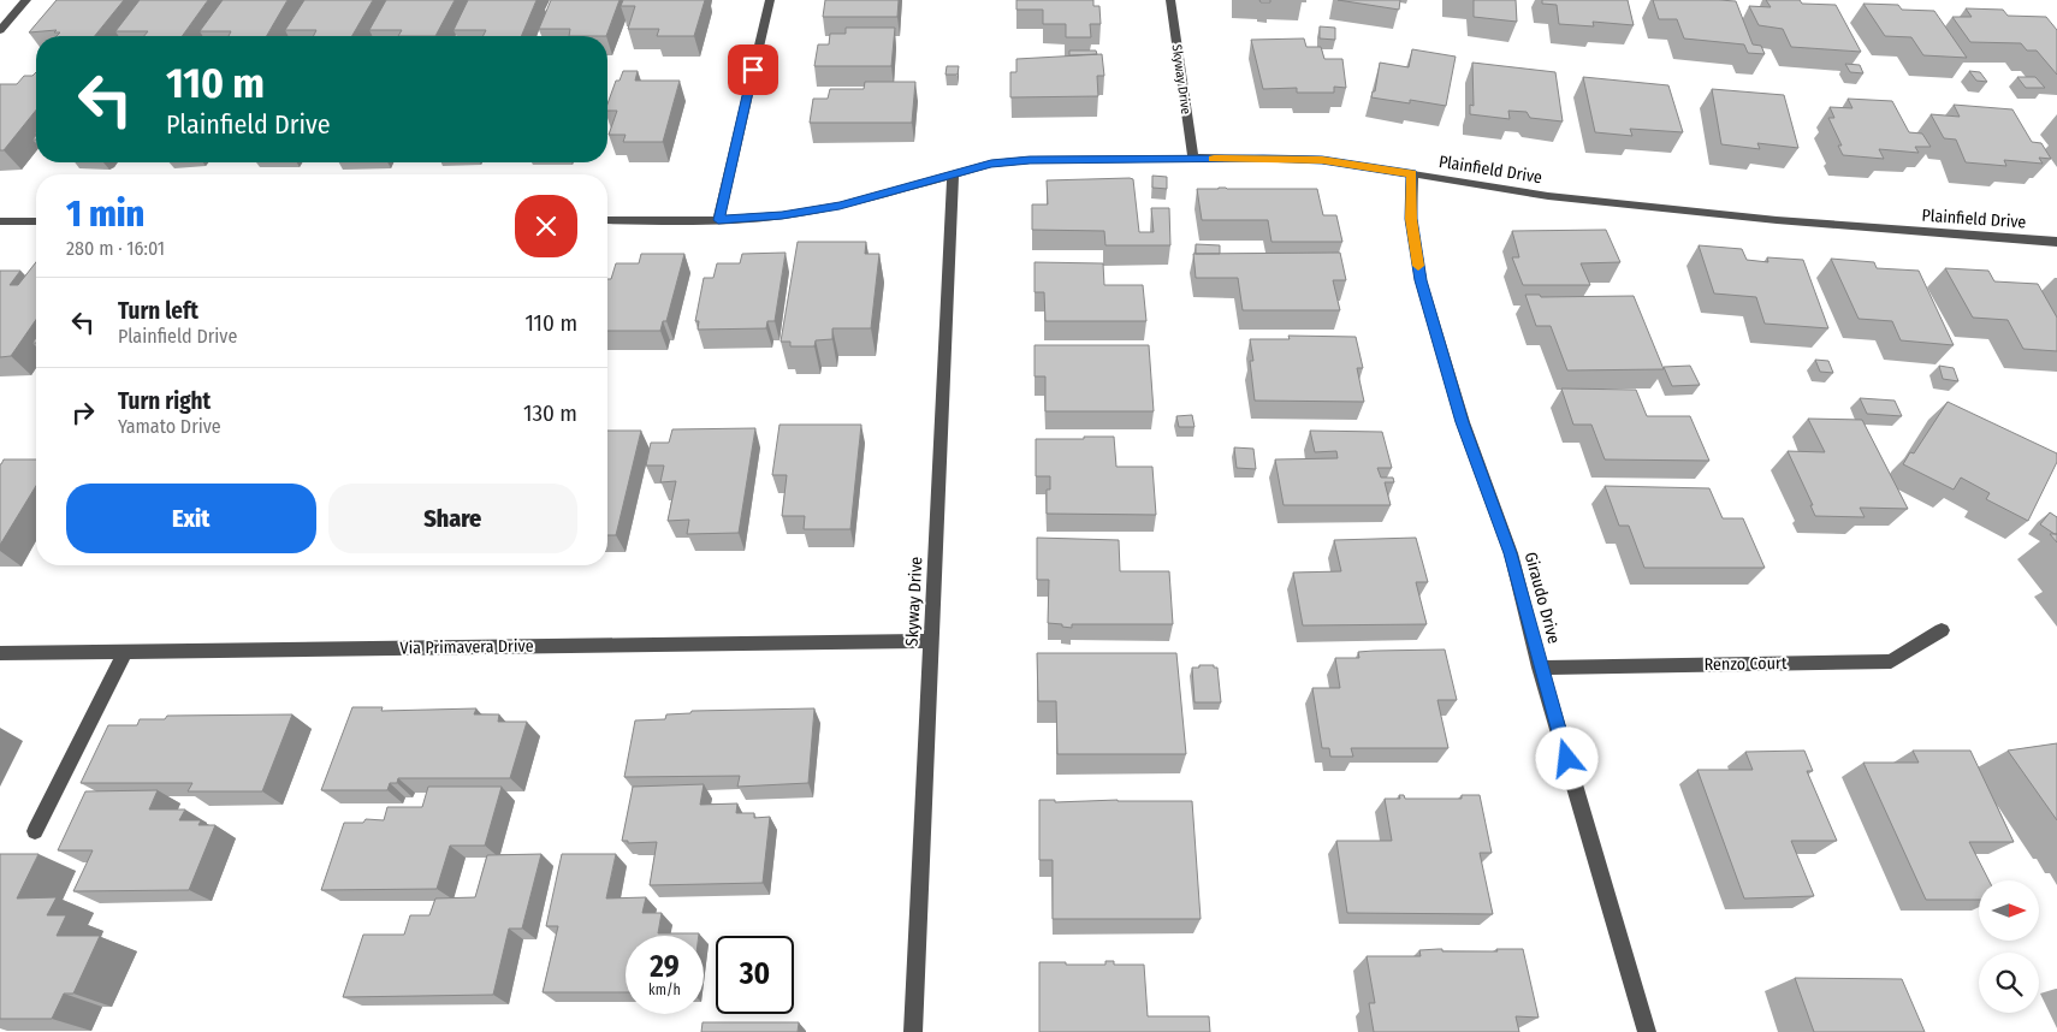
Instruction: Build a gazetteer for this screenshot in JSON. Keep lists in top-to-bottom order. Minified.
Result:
{"streets":{"street":["Skyway Drive","Plainfield Drive","Giraudo Drive","Via Primavera Drive","Renzo Court"]},"crossings":[["Skyway Drive","Plainfield Drive"],["Skyway Drive","Via Primavera Drive"],["Plainfield Drive","Giraudo Drive"],["Giraudo Drive","Renzo Court"]],"north":"right","page":{"turn":["110 m","Plainfield Drive"],"heading":["1 min","280 m · 16:01"],"list":[{"name":"Turn left","note":"Plainfield Drive","value":"110 m"},{"name":"Turn right","note":"Yamato Drive","value":"130 m"}],"buttons":["Exit","Share"],"speed":"29 km/h","limit":"30"}}
